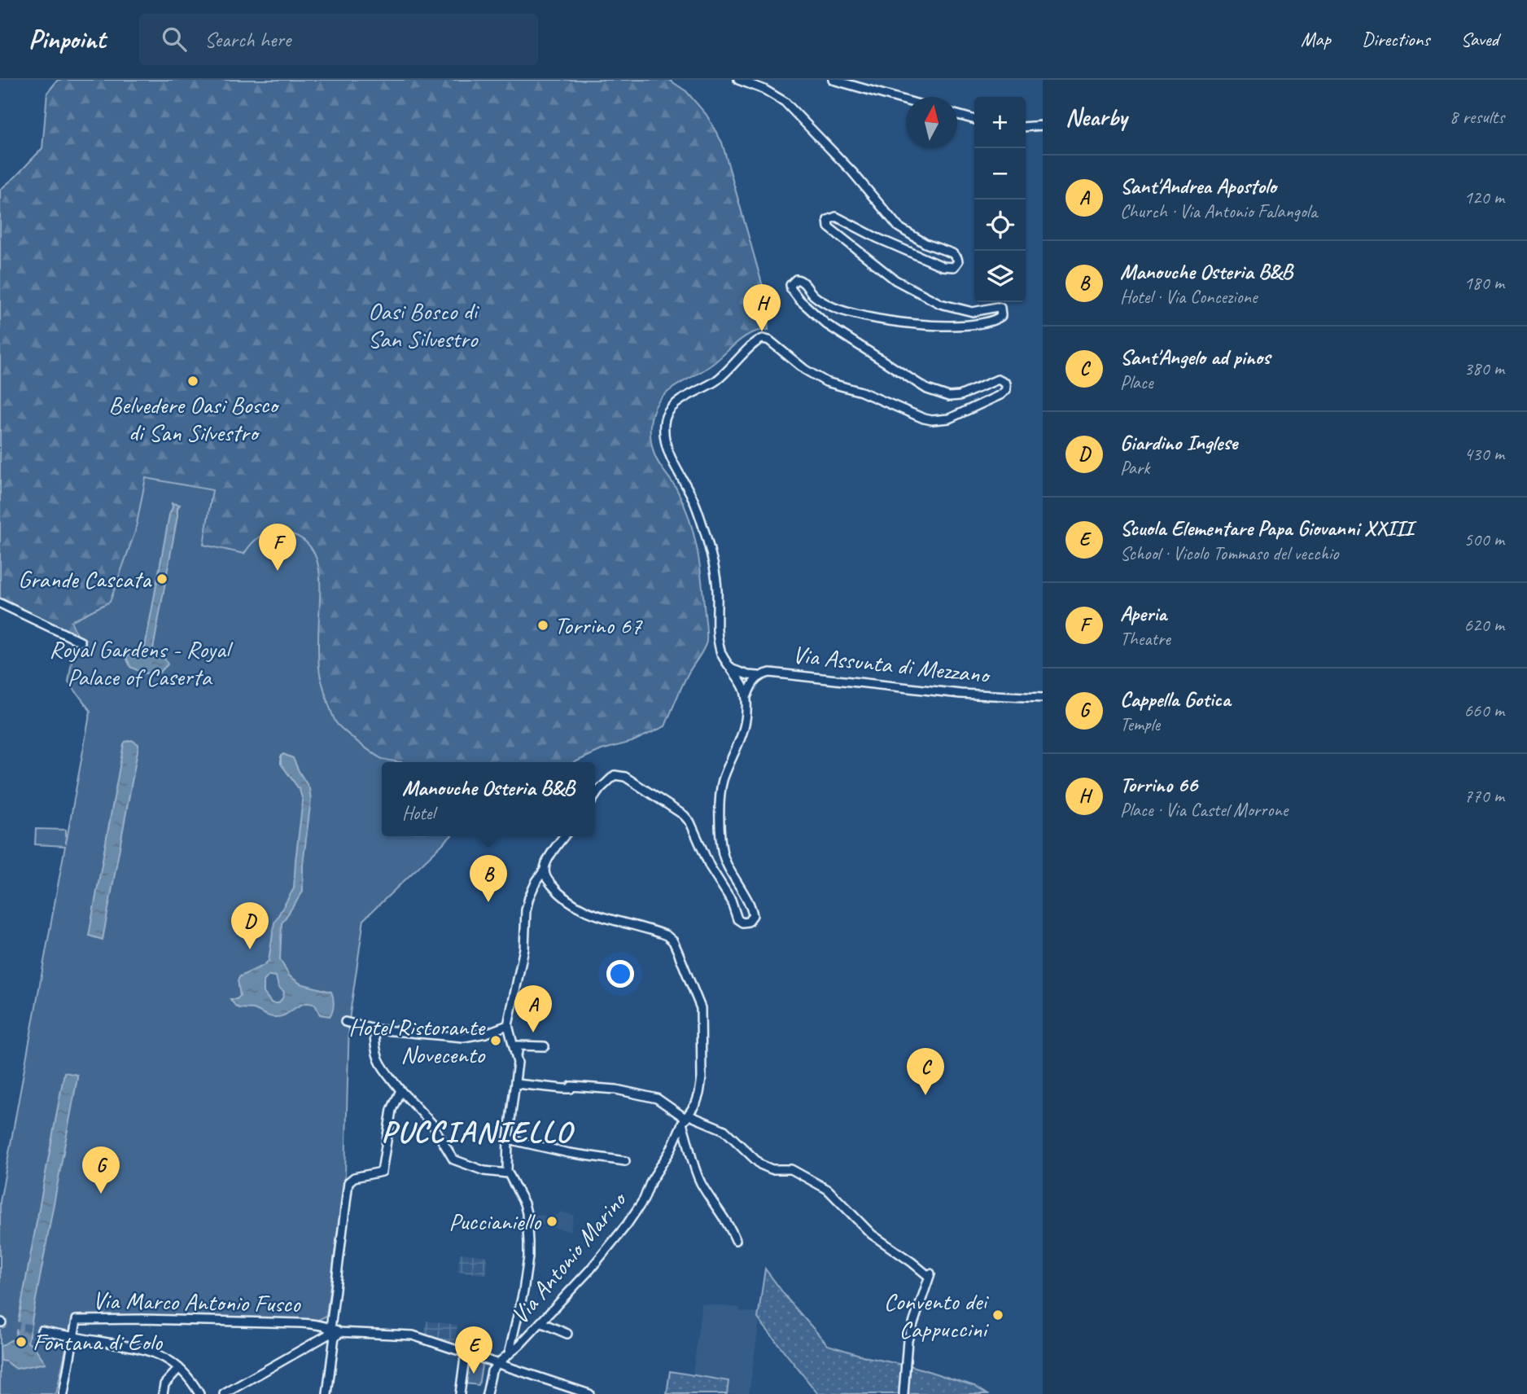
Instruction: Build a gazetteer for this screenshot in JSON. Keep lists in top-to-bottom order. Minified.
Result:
{"streets":{"street":["Via Assunta di Mezzano","Via Antonio Marino","Via Marco Antonio Fusco"]},"crossings":[["Via Antonio Marino","Via Marco Antonio Fusco"]],"districts":["PUCCIANIELLO"],"parks":["Oasi Bosco di San Silvestro","Royal Gardens - Royal Palace of Caserta"],"places":["Belvedere Oasi Bosco di San Silvestro","Grande Cascata","Torrino 67","Hotel Ristorante Novecento","Puccianiello","Convento dei Cappuccini","Fontana di Eolo"],"north":"top","page":{"header":"Pinpoint","search":"Search here","nav":["Map","Directions","Saved"],"heading":["Nearby","8 results"],"map_buttons":["+","−"],"list":[{"mark":"A","name":"Sant'Andrea Apostolo","note":"Church · Via Antonio Falangola","value":"120 m"},{"mark":"B","name":"Manouche Osteria B&B","note":"Hotel · Via Concezione","value":"180 m"},{"mark":"C","name":"Sant'Angelo ad pinos","note":"Place","value":"380 m"},{"mark":"D","name":"Giardino Inglese","note":"Park","value":"430 m"},{"mark":"E","name":"Scuola Elementare Papa Giovanni XXIII","note":"School · Vicolo Tommaso del vecchio","value":"500 m"},{"mark":"F","name":"Aperia","note":"Theatre","value":"620 m"},{"mark":"G","name":"Cappella Gotica","note":"Temple","value":"660 m"},{"mark":"H","name":"Torrino 66","note":"Place · Via Castel Morrone","value":"770 m"}],"pins":["H","F","B","D","A","C","G","E"],"popup":["Manouche Osteria B&B","Hotel"]}}
